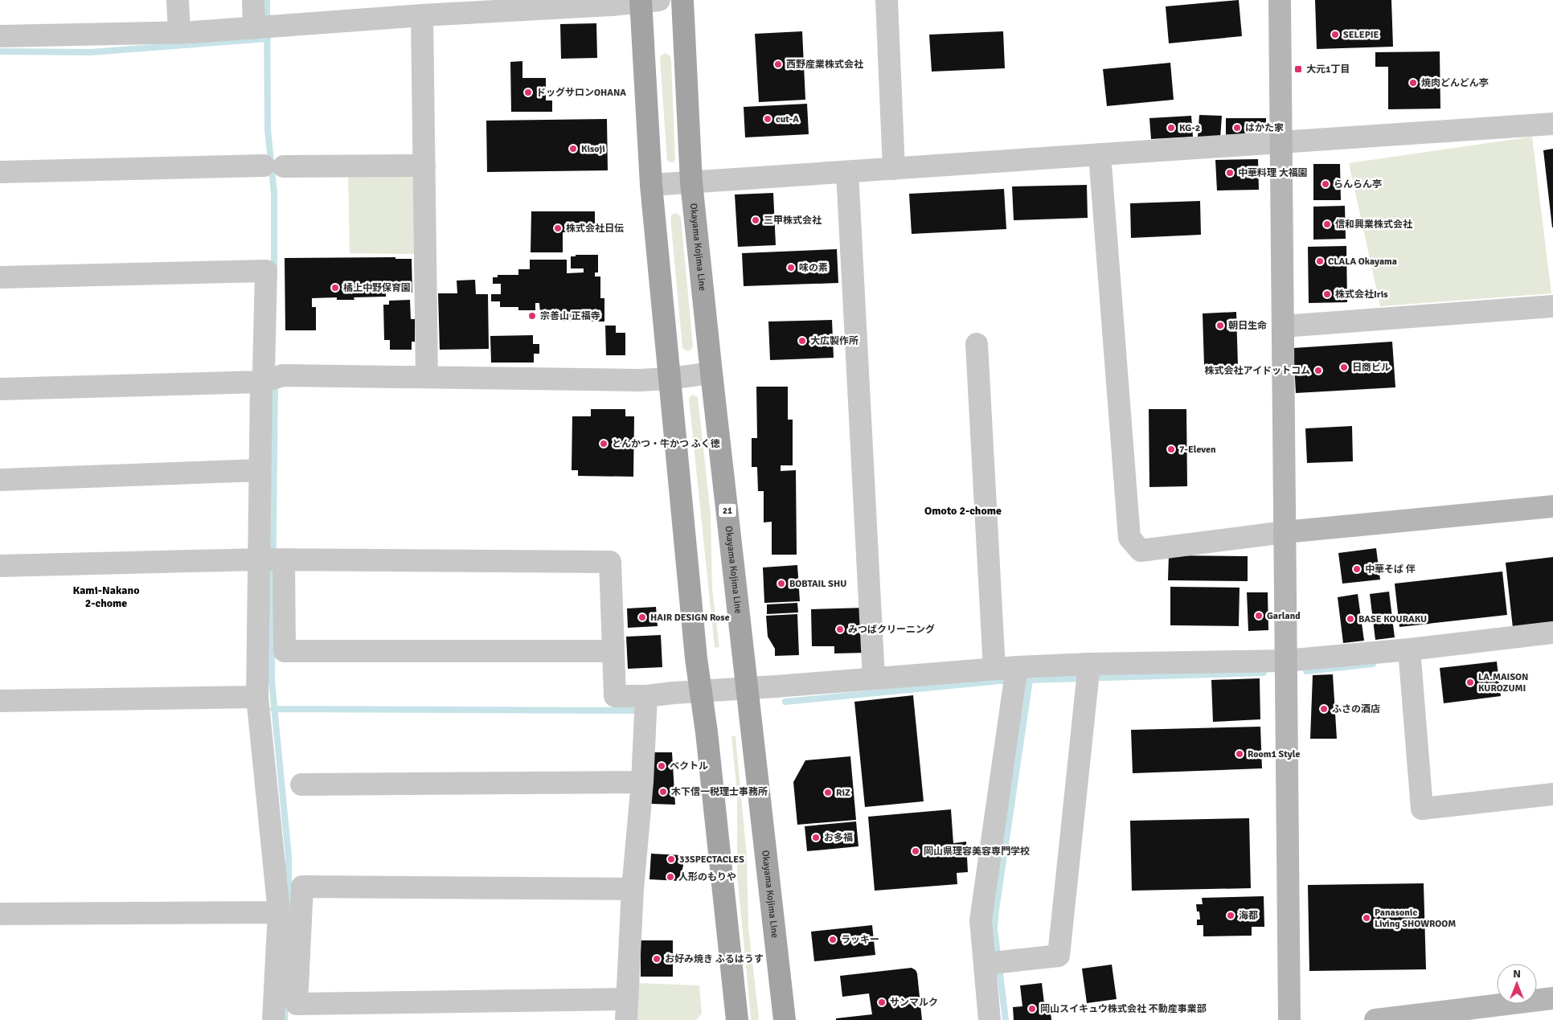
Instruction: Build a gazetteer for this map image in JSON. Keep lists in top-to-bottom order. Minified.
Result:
{"streets":{"main road":["Okayama Kojima Line","21"]},"districts":["Omoto 2-chome","Kami-Nakano 2-chome"],"places":{"other":["SELEPIE","西野産業株式会社","焼肉どんどん亭","ドッグサロンOHANA","cut-A","KG-2","はかた家","Kisoji","中華料理 大福園","らんらん亭","三甲株式会社","信和興業株式会社","株式会社日伝","CLALA Okayama","味の素","橘上中野保育園","株式会社Iris","宗善山 正福寺","朝日生命","大広製作所","日商ビル","株式会社アイドットコム","とんかつ・牛かつ ふく徳","7-Eleven","中華そば 伴","BOBTAIL SHU","Garland","HAIR DESIGN Rose","BASE KOURAKU","みつばクリーニング","LA.MAISON KUROZUMI","ふさの酒店","Room1 Style","ベクトル","木下信一税理士事務所","RiZ","お多福","岡山県理容美容専門学校","33SPECTACLES","人形のもりや","海都","Panasonic Living SHOWROOM","ラッキー","お好み焼き ふるはうす","サンマルク","岡山スイキュウ株式会社 不動産事業部"],"transit":["大元1丁目"]},"north":"top"}
